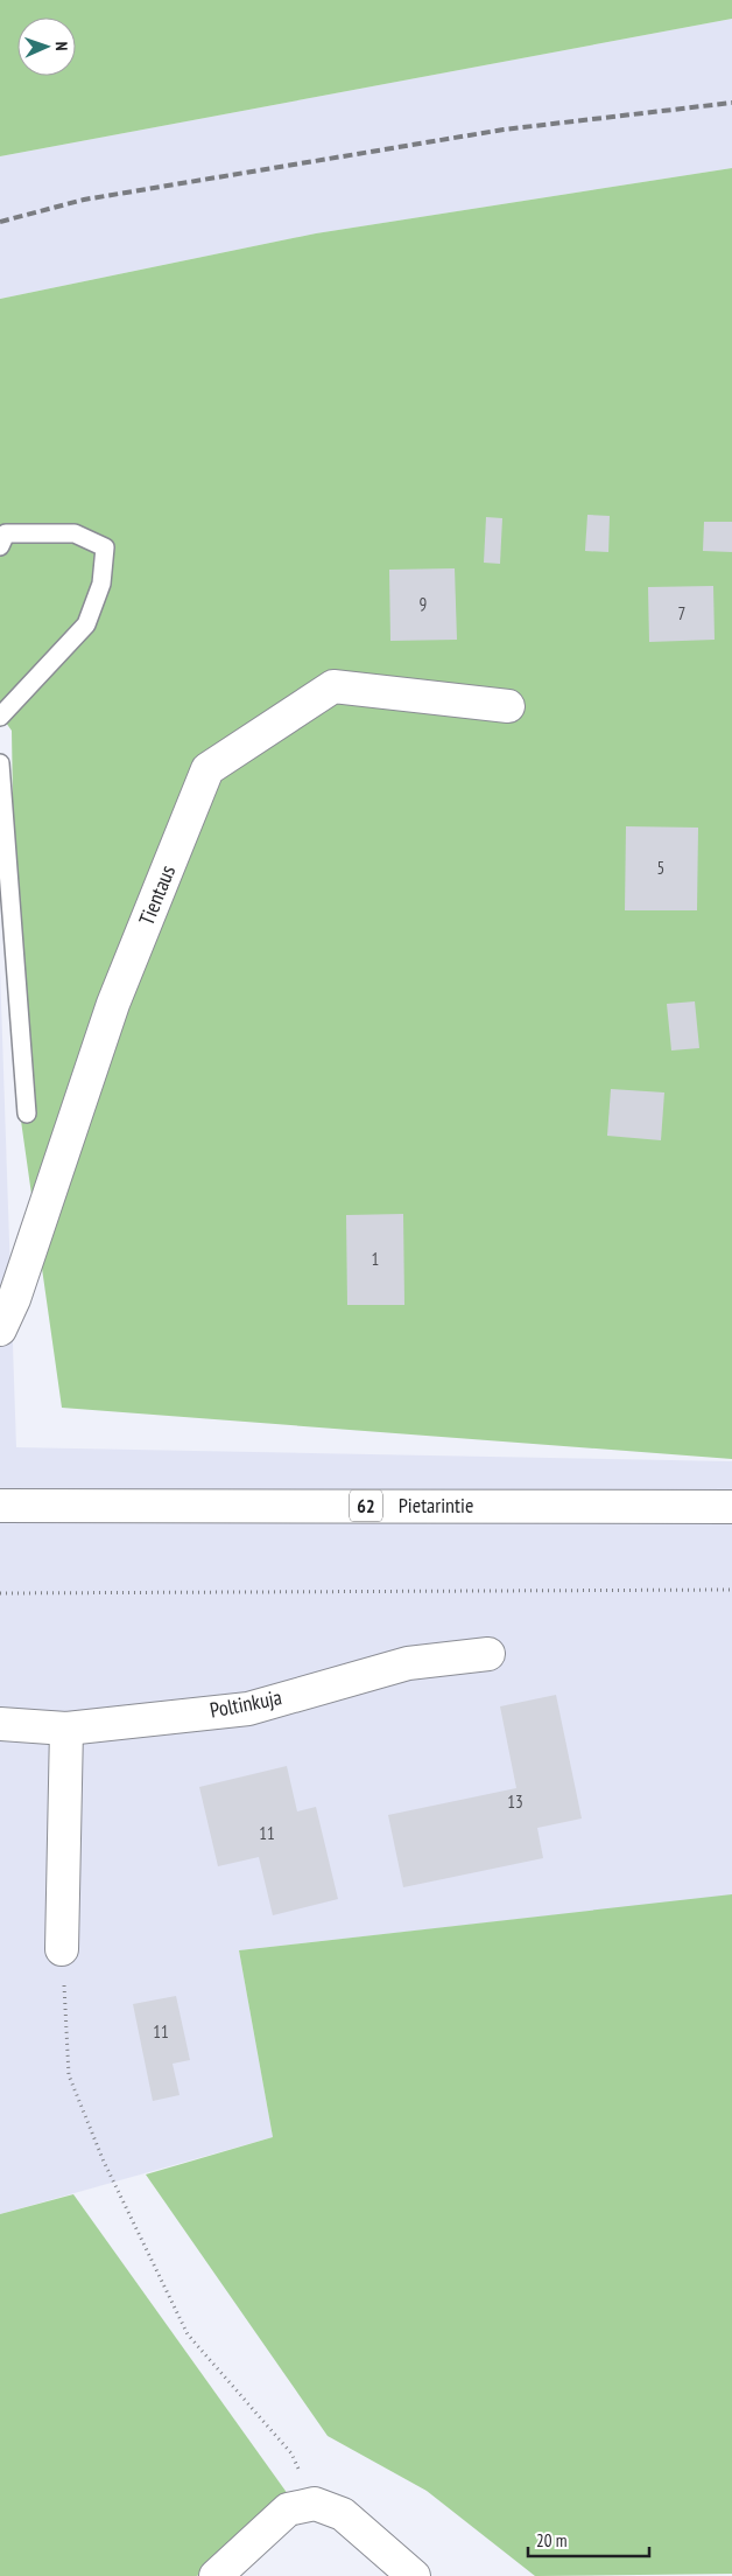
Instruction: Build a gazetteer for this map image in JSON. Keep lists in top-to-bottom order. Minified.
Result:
{"streets":{"street":["Tientaus","62","Pietarintie","Poltinkuja"]},"house_numbers":["9","7","5","1","13","11","11"],"scale_bar":"20 m","north":"right"}
